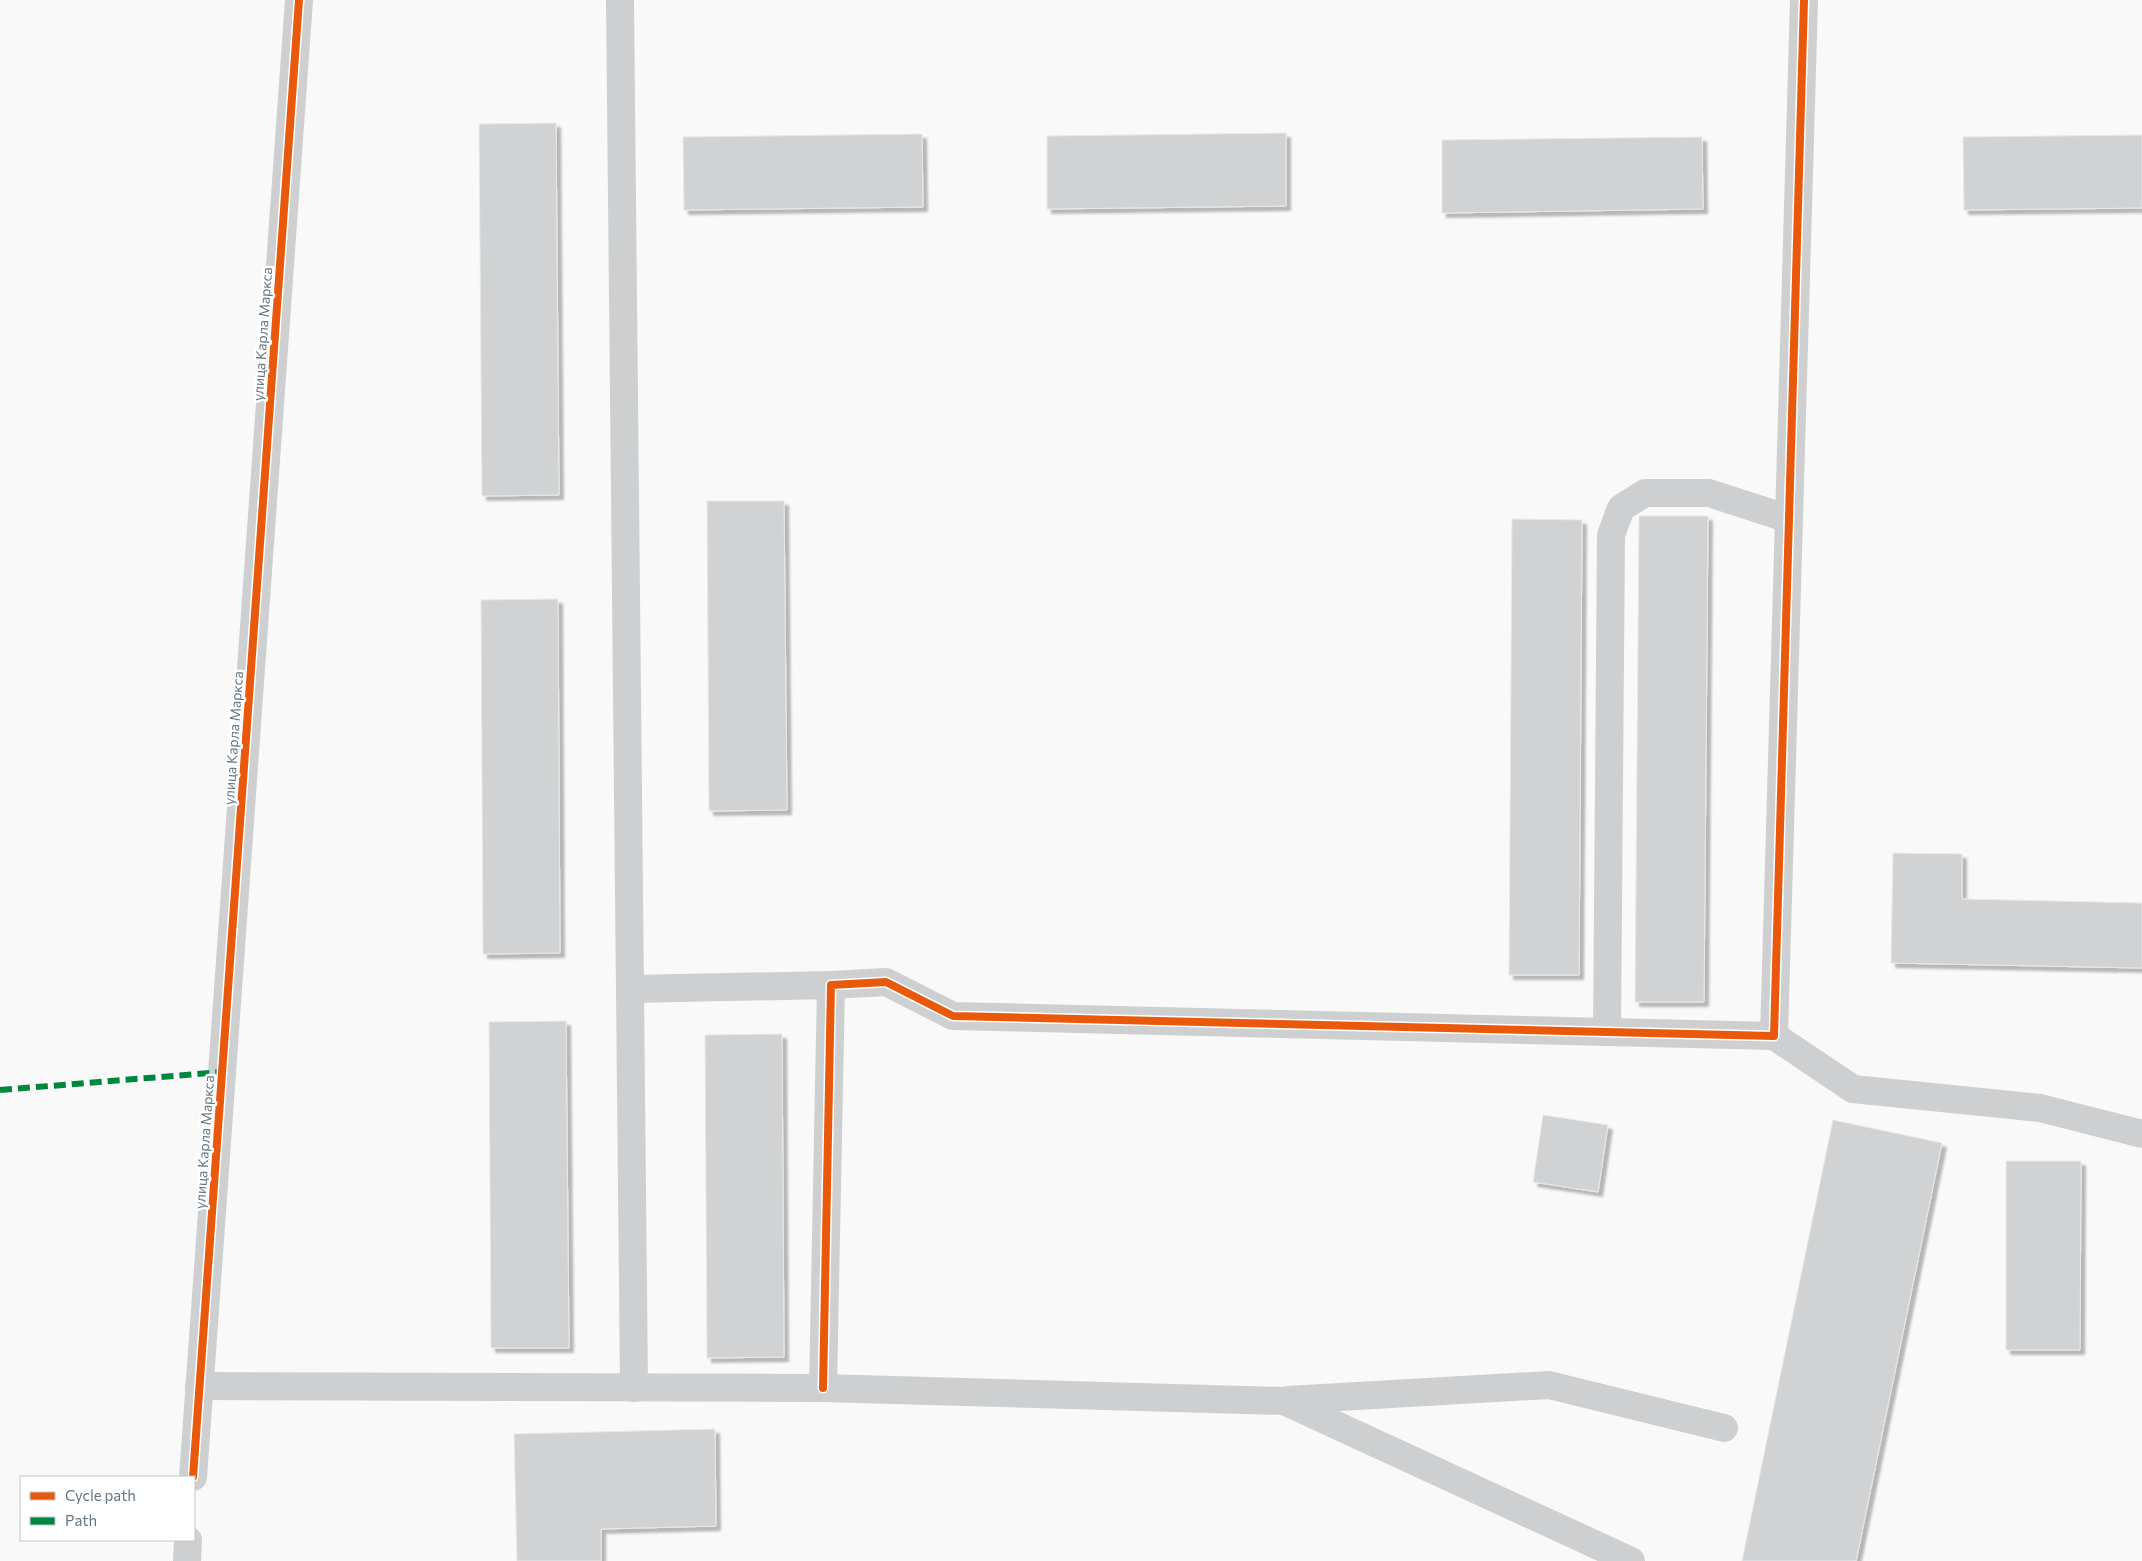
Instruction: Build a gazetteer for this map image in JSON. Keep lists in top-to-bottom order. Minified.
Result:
{"streets":{"street":["улица Карла Маркса"]},"legend":["Cycle path","Path"]}
